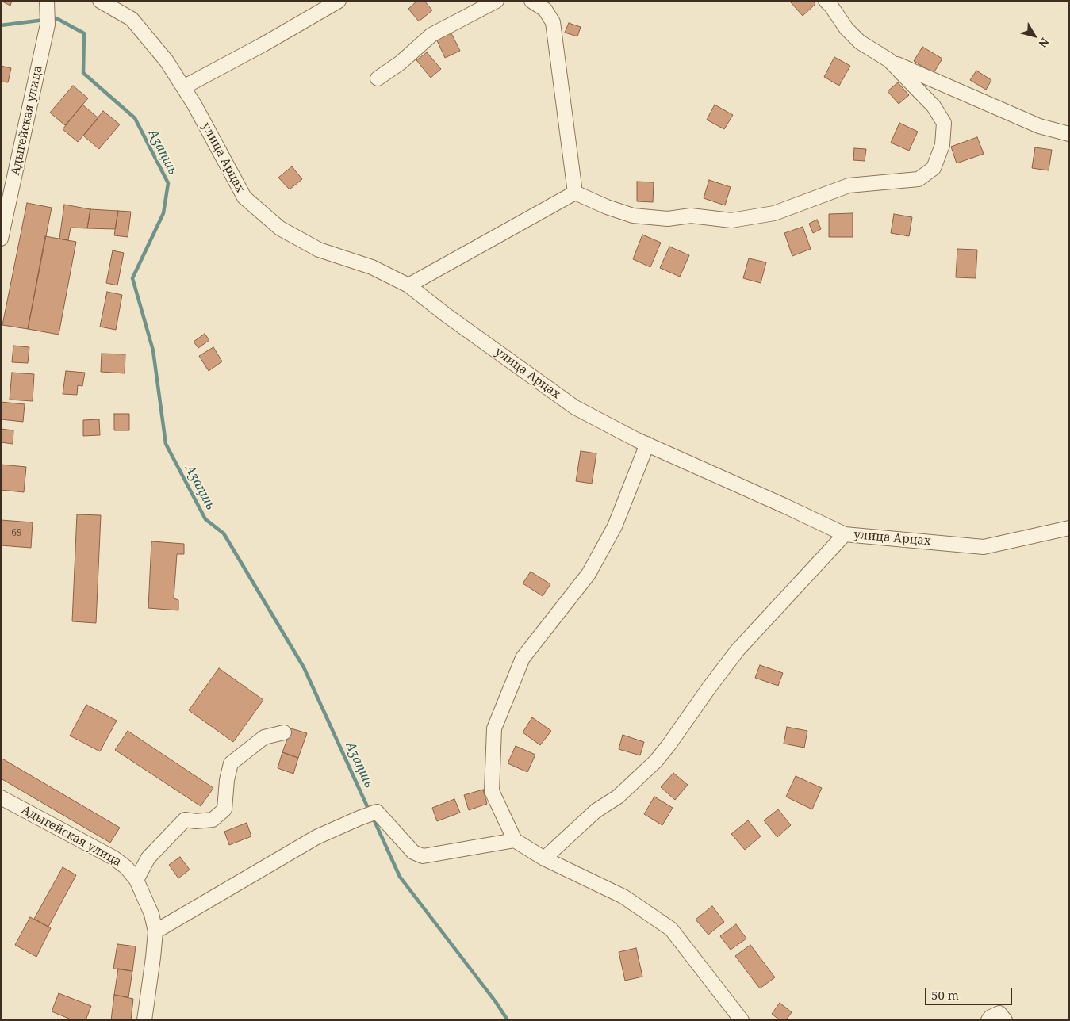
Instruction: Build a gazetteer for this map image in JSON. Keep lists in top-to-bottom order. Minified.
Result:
{"streets":{"street":["Адыгейская улица","улица Арцах"]},"water":["Аӡаԥшь"],"house_numbers":["69"],"scale_bar":"50 m","north":"bottom right"}
